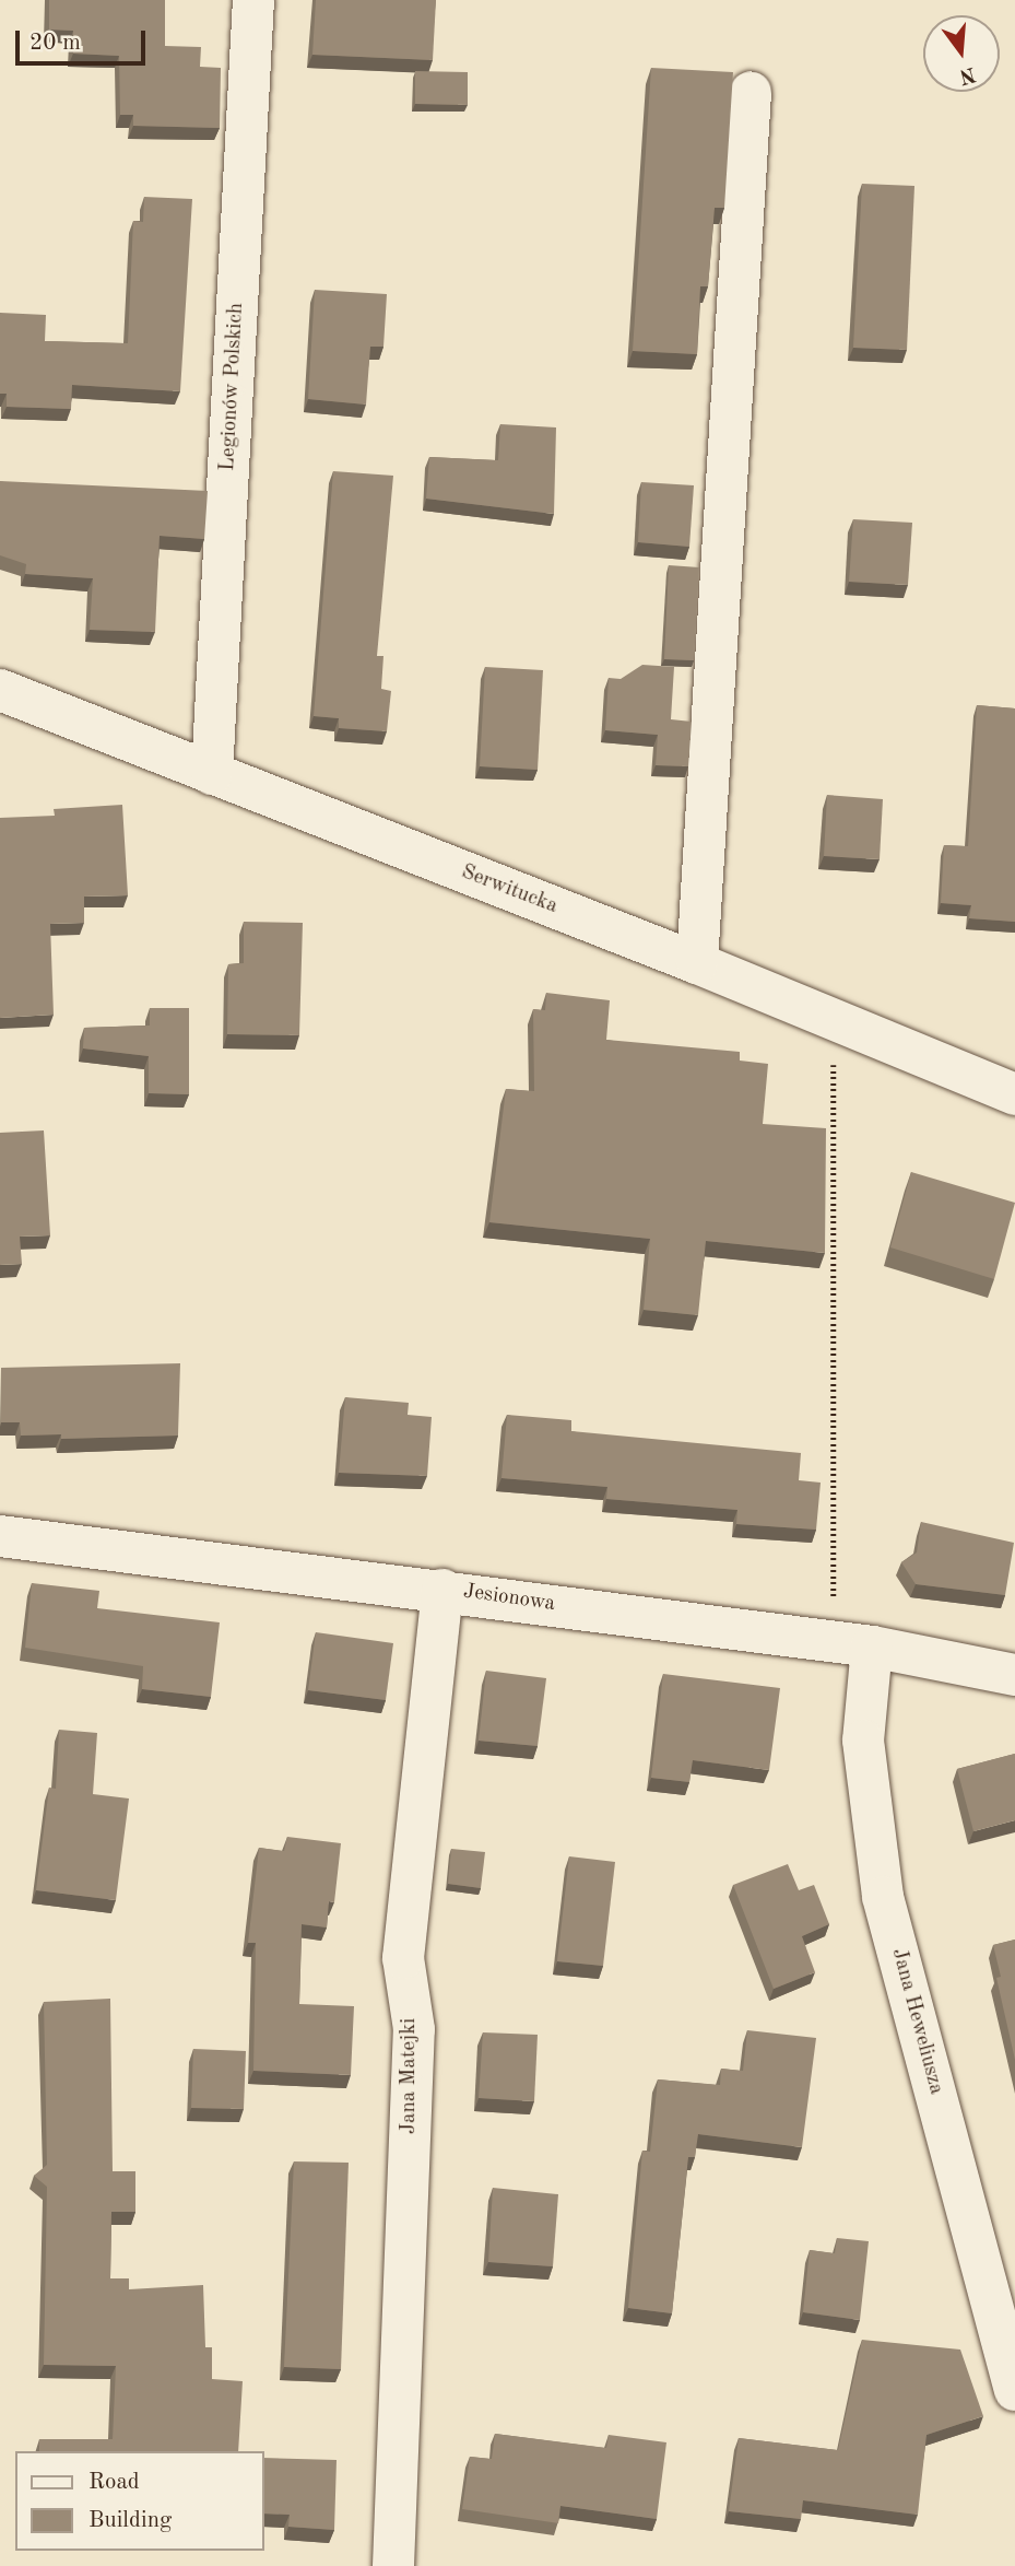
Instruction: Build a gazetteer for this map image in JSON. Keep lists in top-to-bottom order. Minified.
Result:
{"streets":{"street":["Legionów Polskich","Serwitucka","Jesionowa","Jana Heweliusza","Jana Matejki"]},"crossings":[["Legionów Polskich","Serwitucka"],["Jesionowa","Jana Heweliusza"],["Jesionowa","Jana Matejki"]],"legend":["Road","Building"],"scale_bar":"20 m","north":"bottom"}
